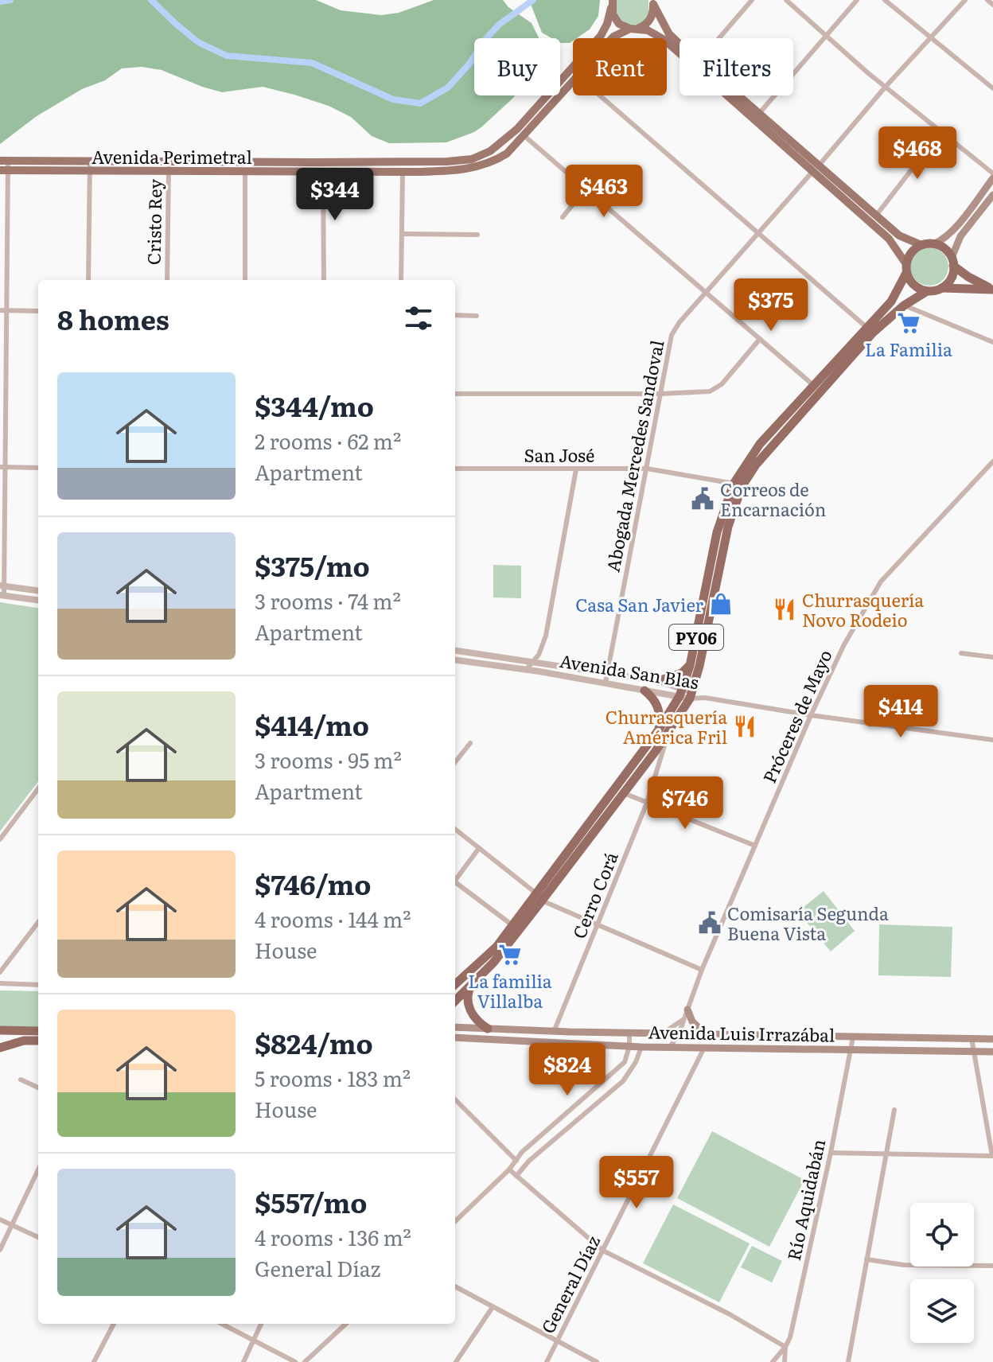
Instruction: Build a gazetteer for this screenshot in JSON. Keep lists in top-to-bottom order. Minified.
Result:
{"streets":{"highway":["PY06"],"main road":["Avenida Perimetral","Avenida Luis Irrazábal"],"street":["Cristo Rey","San José","Abogada Mercedes Sandoval","Avenida San Blas","Próceres de Mayo","Cerro Corá","Río Aquidabán","General Díaz"]},"crossings":[["Avenida Perimetral","Cristo Rey"],["San José","Abogada Mercedes Sandoval"],["San José","PY06"],["Abogada Mercedes Sandoval","Avenida San Blas"],["PY06","Avenida San Blas"],["PY06","Cerro Corá"],["Avenida San Blas","Próceres de Mayo"],["Próceres de Mayo","Avenida Luis Irrazábal"],["Cerro Corá","Avenida Luis Irrazábal"],["Avenida Luis Irrazábal","Río Aquidabán"],["Avenida Luis Irrazábal","General Díaz"]],"places":{"supermarket":["La Familia","La familia Villalba"],"public building":["Correos de Encarnación","Comisaría Segunda Buena Vista"],"shop":["Casa San Javier"],"restaurant":["Churrasquería Novo Rodeio","Churrasquería América Fril"]},"page":{"chip":["Buy","Rent","Filters"],"price":["$468","$463","$344","$375","$414","$746","$824","$557"],"heading":"8 homes","list":[{"name":"$344/mo","note":"2 rooms · 62 m² · Apartment"},{"name":"$375/mo","note":"3 rooms · 74 m² · Apartment"},{"name":"$414/mo","note":"3 rooms · 95 m² · Apartment"},{"name":"$746/mo","note":"4 rooms · 144 m² · House"},{"name":"$824/mo","note":"5 rooms · 183 m² · House"},{"name":"$557/mo","note":"4 rooms · 136 m² · General Díaz"}]}}
